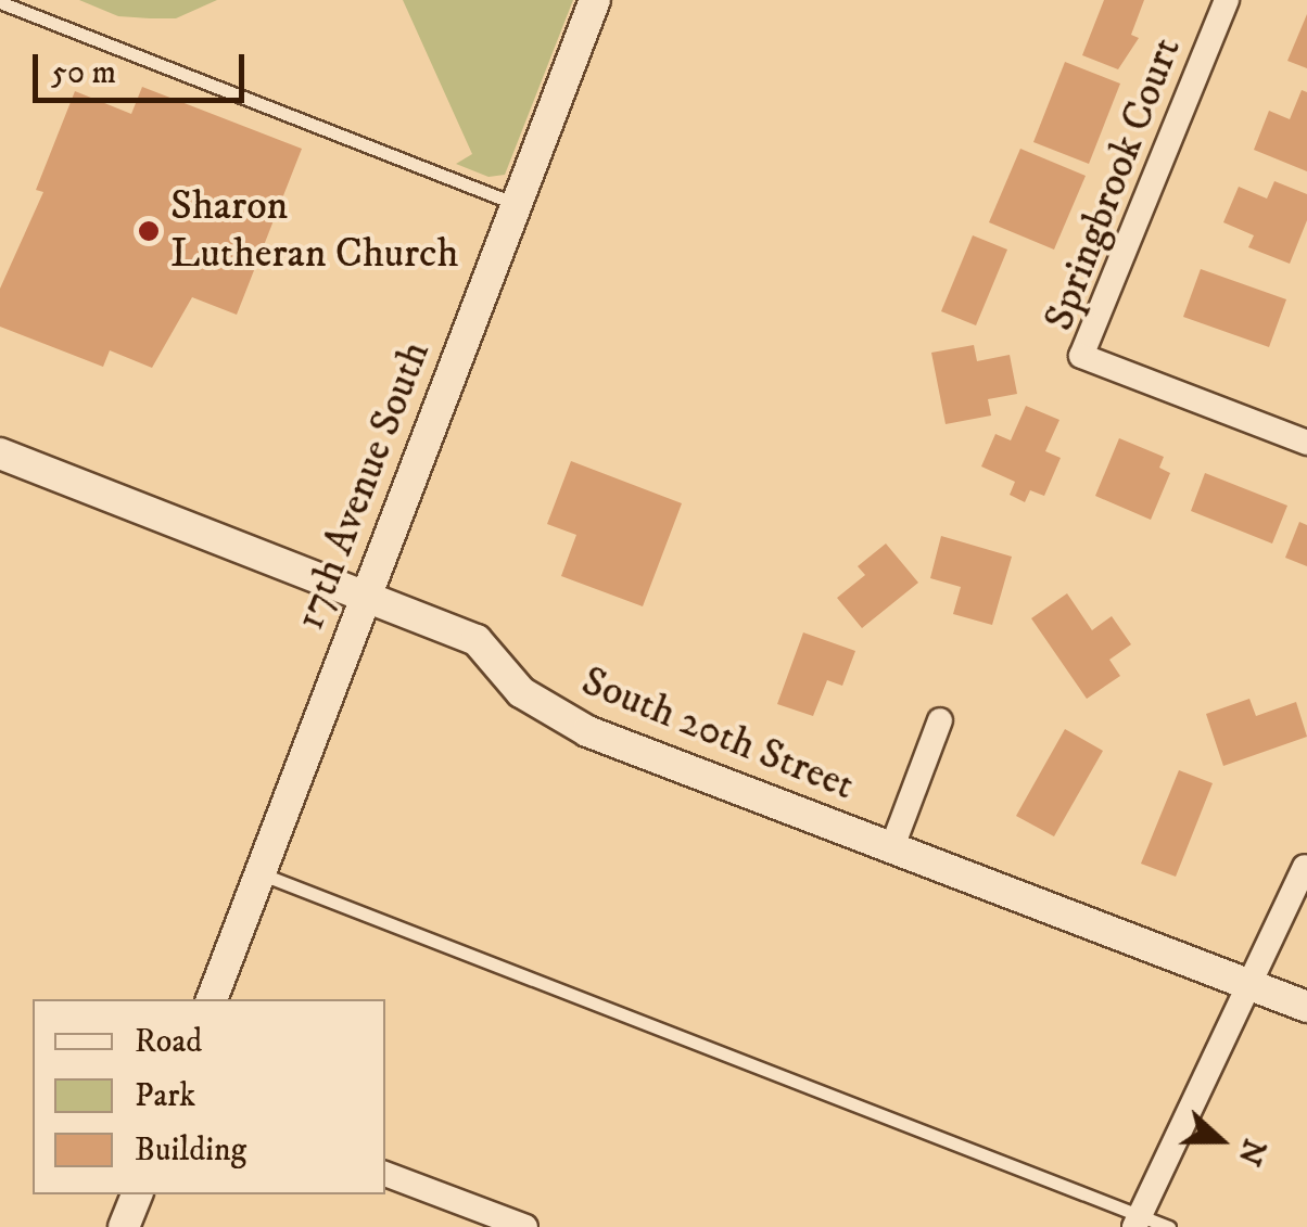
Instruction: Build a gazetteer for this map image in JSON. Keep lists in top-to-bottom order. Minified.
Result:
{"streets":{"street":["Springbrook Court","17th Avenue South","South 20th Street"]},"crossings":[["17th Avenue South","South 20th Street"]],"places":["Sharon Lutheran Church"],"legend":["Road","Park","Building"],"scale_bar":"50 m","north":"right"}
